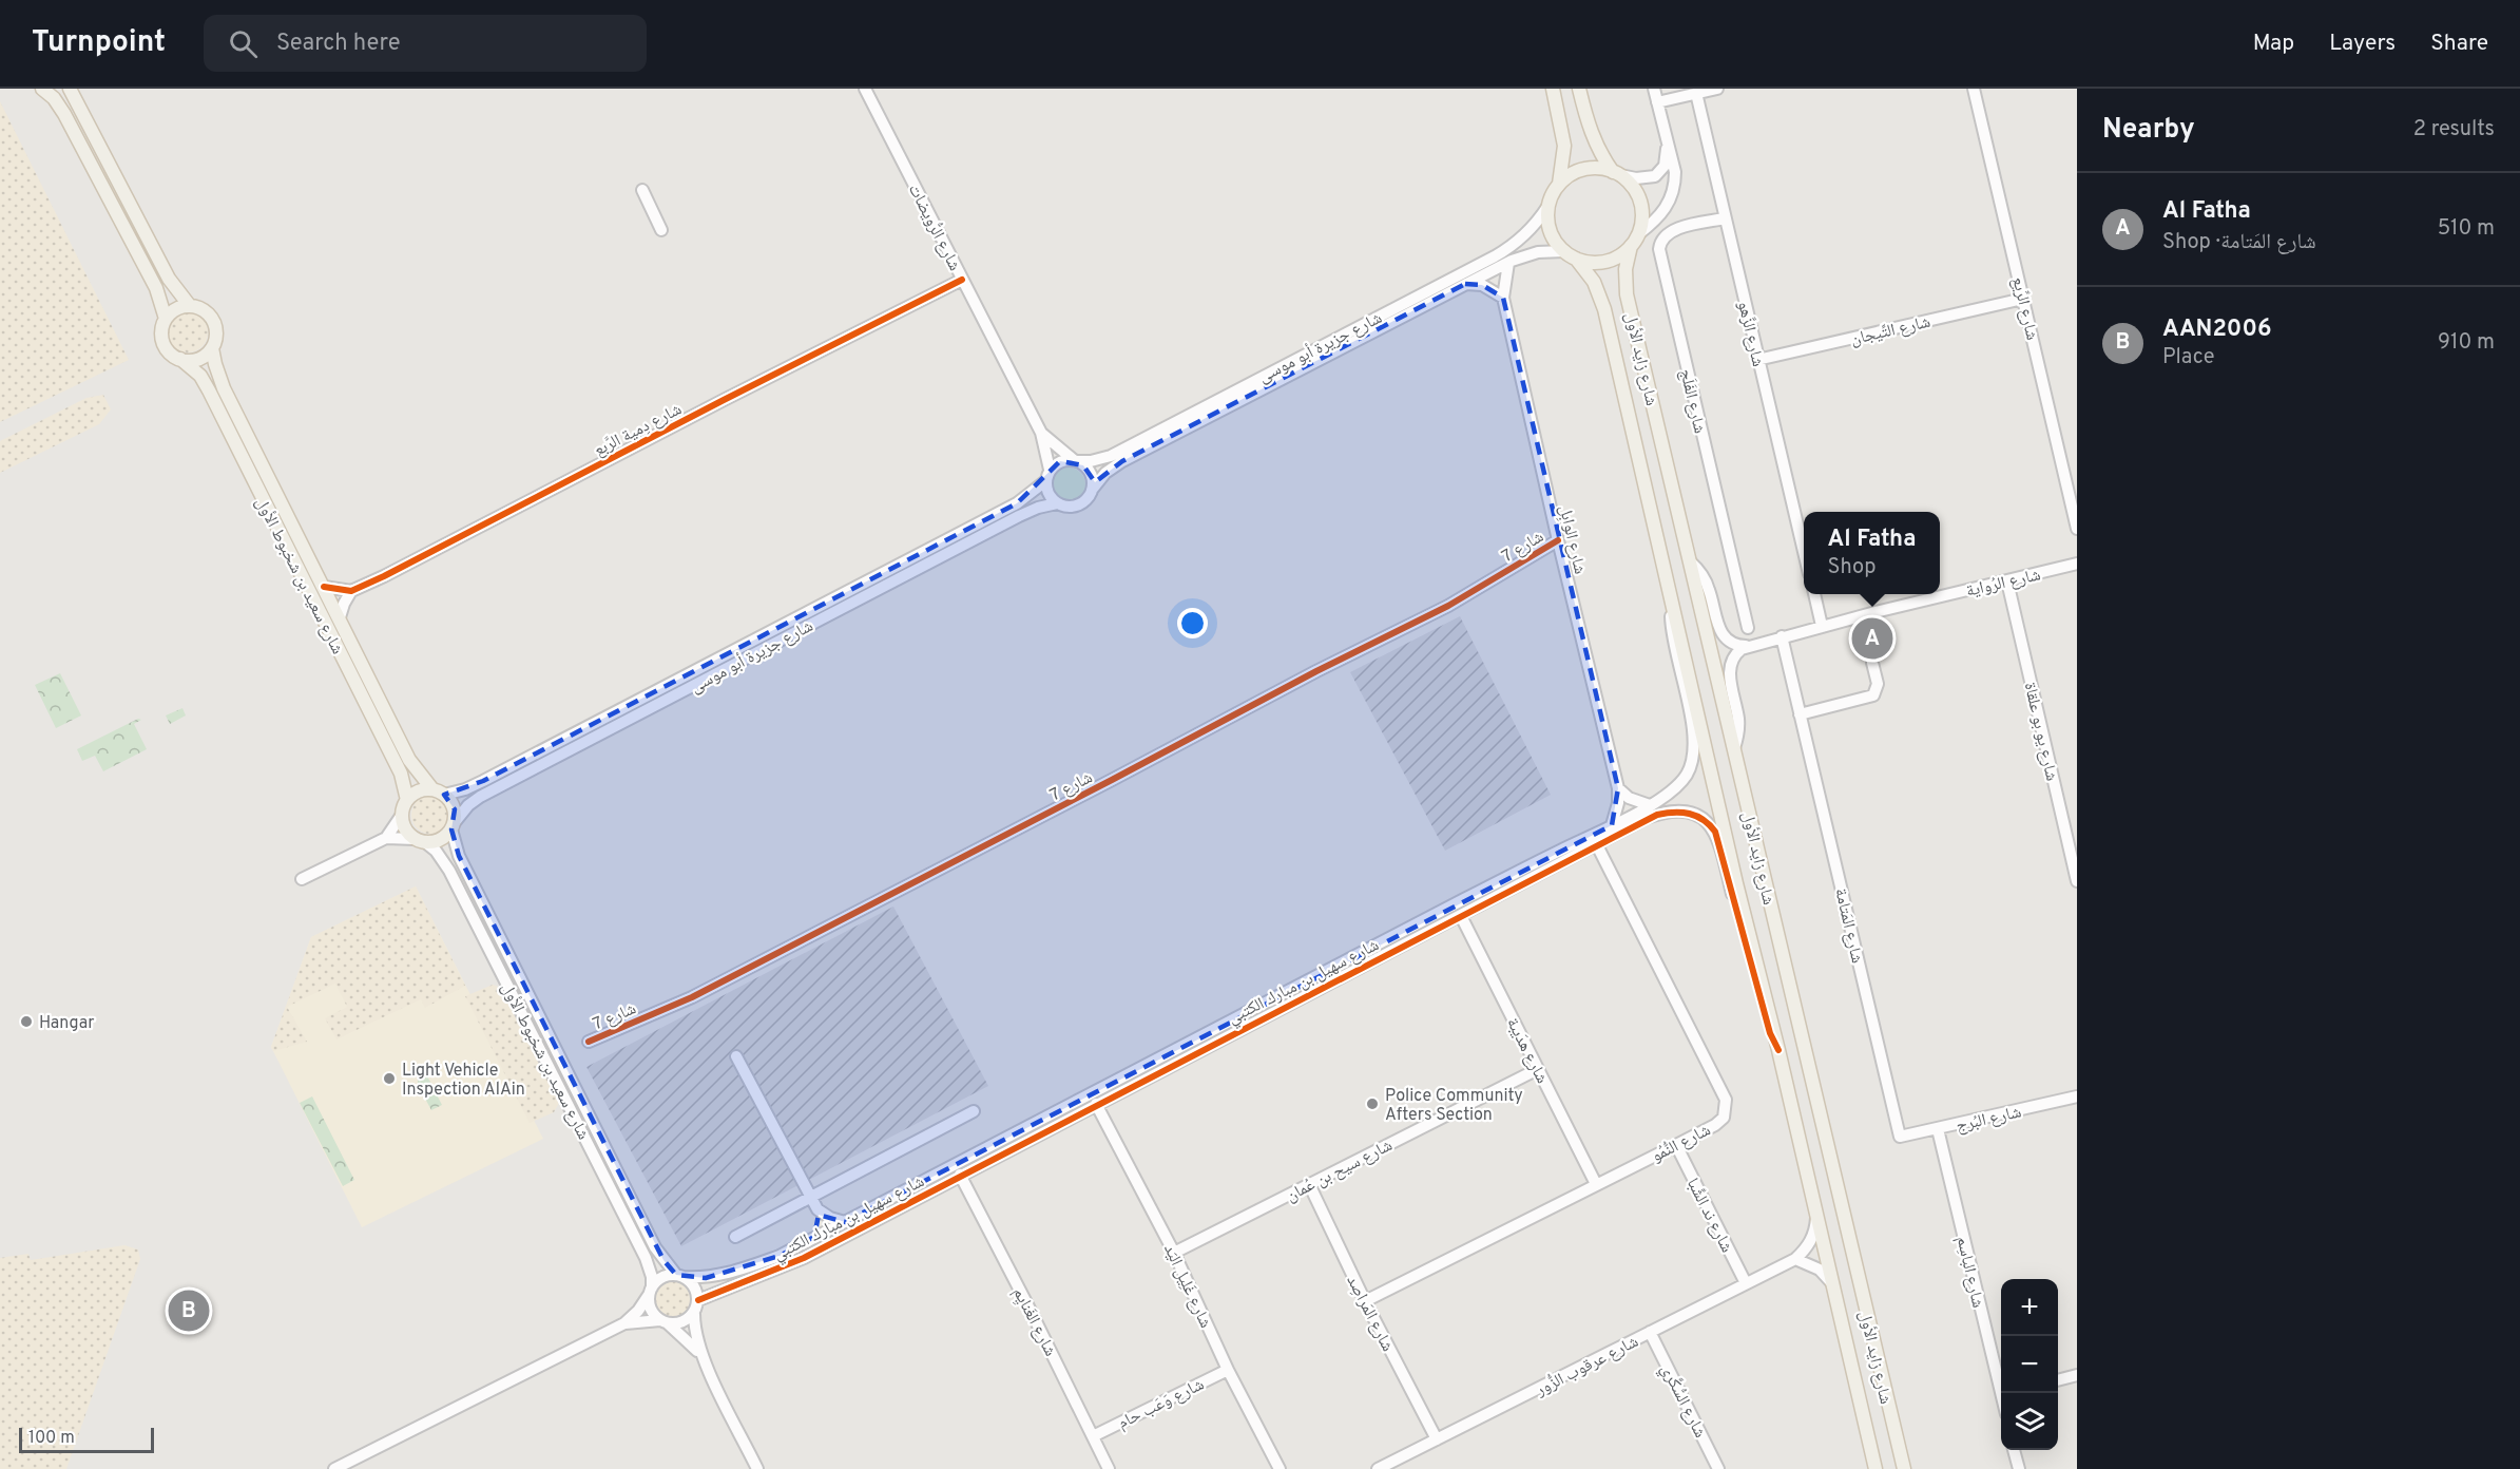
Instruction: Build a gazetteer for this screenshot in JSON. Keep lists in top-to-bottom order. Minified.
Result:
{"streets":{"main road":["شارع زايد الأول","شارع سعيد بن شخبوط الأول"],"street":["شارع الرُّويضات","شارع الرِّيع","شارع التِّيجان","شارع الزَّهو","شارع جزيرة أبو موسى","شارع الفَلَج","شارع دِمية الرَّبع","شارع الوابِل","شارع 7","شارع الرُواية","شارع يو بو علقاة","شارع المَتامة","شارع سهيل بن مبارك الكتبي","شارع هدَيبة","شارع البُرج","شارع النُّمُو","شارع سيح بن عُمان","شارع ند الشِّبا","شارع الباسِم","شارع غَلِيل اليَد","شارع المَراصِد","شارع الغَنايِم","شارع عرقوب الزُّور","شارع السُّكَّري","شارع وَعَب حام"]},"crossings":[["شارع الرُّويضات","شارع جزيرة أبو موسى"],["شارع الرُّويضات","شارع دِمية الرَّبع"],["شارع الرِّيع","شارع التِّيجان"],["شارع التِّيجان","شارع الزَّهو"],["شارع الزَّهو","شارع الفَلَج"],["شارع جزيرة أبو موسى","شارع زايد الأول"],["شارع جزيرة أبو موسى","شارع الوابِل"],["شارع جزيرة أبو موسى","شارع سعيد بن شخبوط الأول"],["شارع زايد الأول","شارع سهيل بن مبارك الكتبي"],["شارع زايد الأول","شارع عرقوب الزُّور"],["شارع الوابِل","شارع 7"],["شارع الوابِل","شارع سهيل بن مبارك الكتبي"],["شارع سعيد بن شخبوط الأول","شارع سهيل بن مبارك الكتبي"],["شارع الرُواية","شارع يو بو علقاة"],["شارع الرُواية","شارع المَتامة"],["شارع المَتامة","شارع البُرج"],["شارع سهيل بن مبارك الكتبي","شارع هدَيبة"],["شارع سهيل بن مبارك الكتبي","شارع النُّمُو"],["شارع سهيل بن مبارك الكتبي","شارع غَلِيل اليَد"],["شارع سهيل بن مبارك الكتبي","شارع الغَنايِم"],["شارع هدَيبة","شارع النُّمُو"],["شارع هدَيبة","شارع سيح بن عُمان"],["شارع البُرج","شارع الباسِم"],["شارع النُّمُو","شارع ند الشِّبا"],["شارع النُّمُو","شارع المَراصِد"],["شارع سيح بن عُمان","شارع غَلِيل اليَد"],["شارع سيح بن عُمان","شارع المَراصِد"],["شارع ند الشِّبا","شارع عرقوب الزُّور"],["شارع غَلِيل اليَد","شارع وَعَب حام"],["شارع المَراصِد","شارع عرقوب الزُّور"],["شارع الغَنايِم","شارع وَعَب حام"],["شارع عرقوب الزُّور","شارع السُّكَّري"]],"places":["Hangar","Light Vehicle Inspection AlAin","Police Community Afters Section"],"scale_bar":"100 m","page":{"header":"Turnpoint","search":"Search here","nav":["Map","Layers","Share"],"heading":["Nearby","2 results"],"list":[{"mark":"A","name":"Al Fatha","note":"Shop · شارع المَتامة","value":"510 m"},{"mark":"B","name":"AAN2006","note":"Place","value":"910 m"}],"popup":["Al Fatha","Shop"],"pins":["A","B"],"map_buttons":["+","−"],"scale":"100 m"}}
